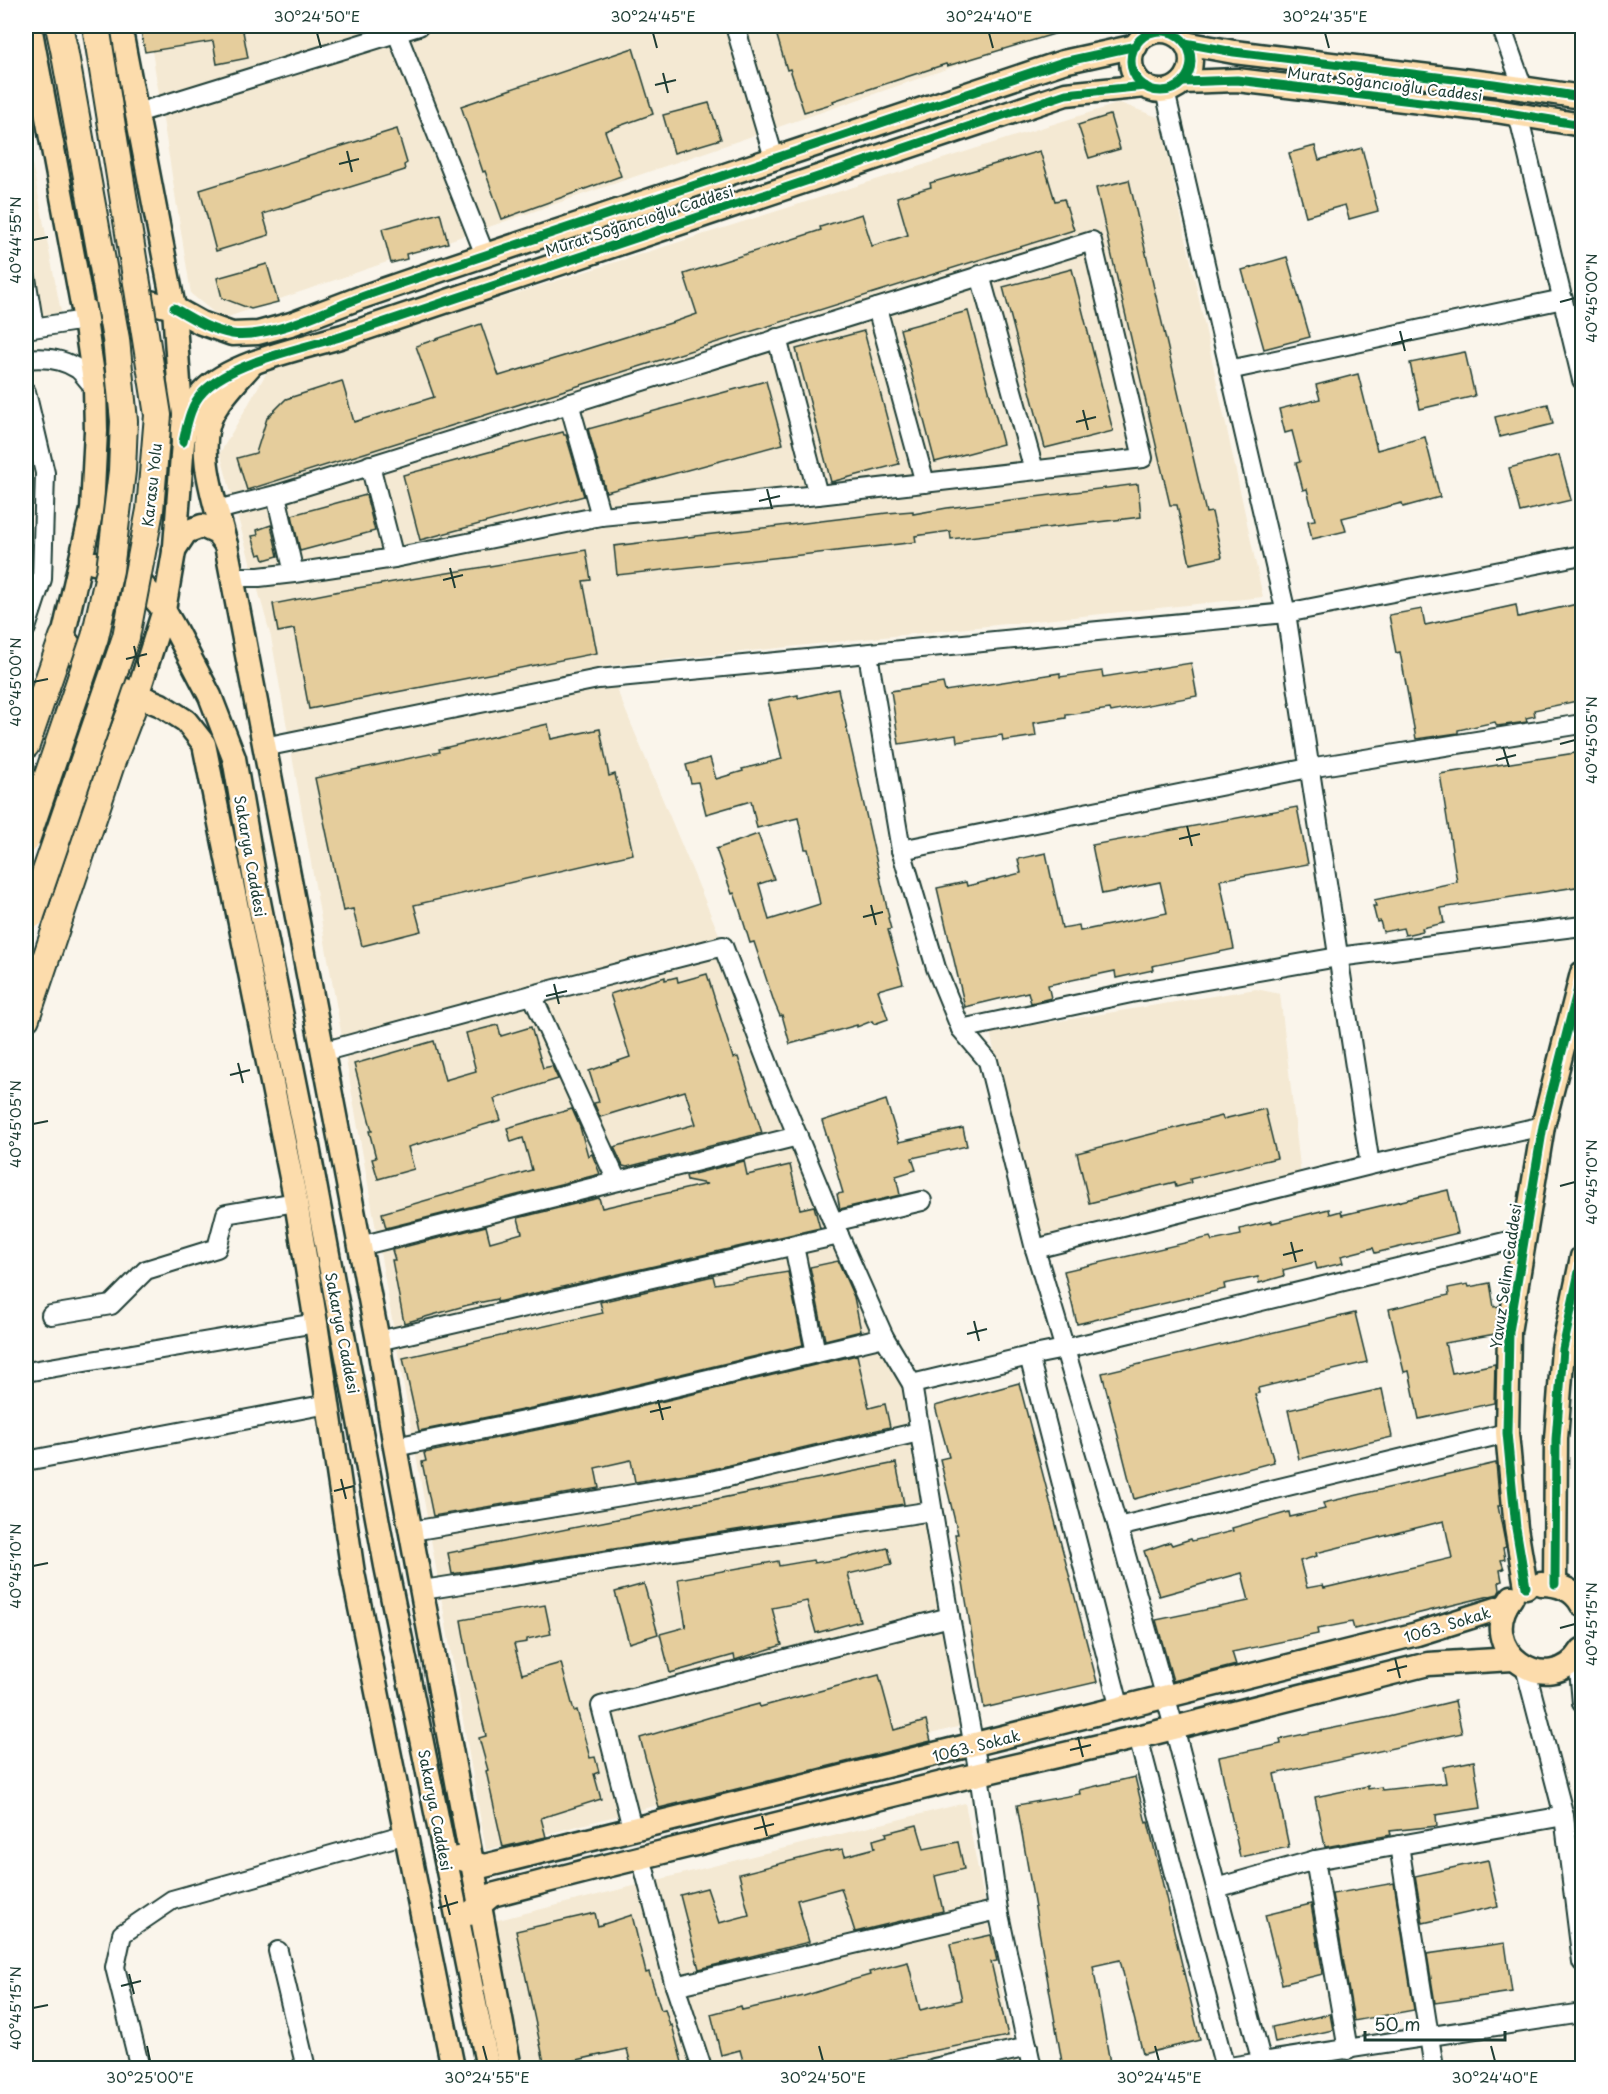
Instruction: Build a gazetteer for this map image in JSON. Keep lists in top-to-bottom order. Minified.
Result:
{"streets":{"highway":["Karasu Yolu"],"main road":["Murat Soğancıoğlu Caddesi","Sakarya Caddesi","Yavuz Selim Caddesi","1063. Sokak"]},"crossings":[["Sakarya Caddesi","1063. Sokak"]],"scale_bar":"50 m","coordinates":["30°24'50\"E","30°24'45\"E","30°24'40\"E","30°24'35\"E","40°44'55\"N","40°45'00\"N","40°45'05\"N","40°45'10\"N","40°45'15\"N","30°25'00\"E","30°24'55\"E"]}
